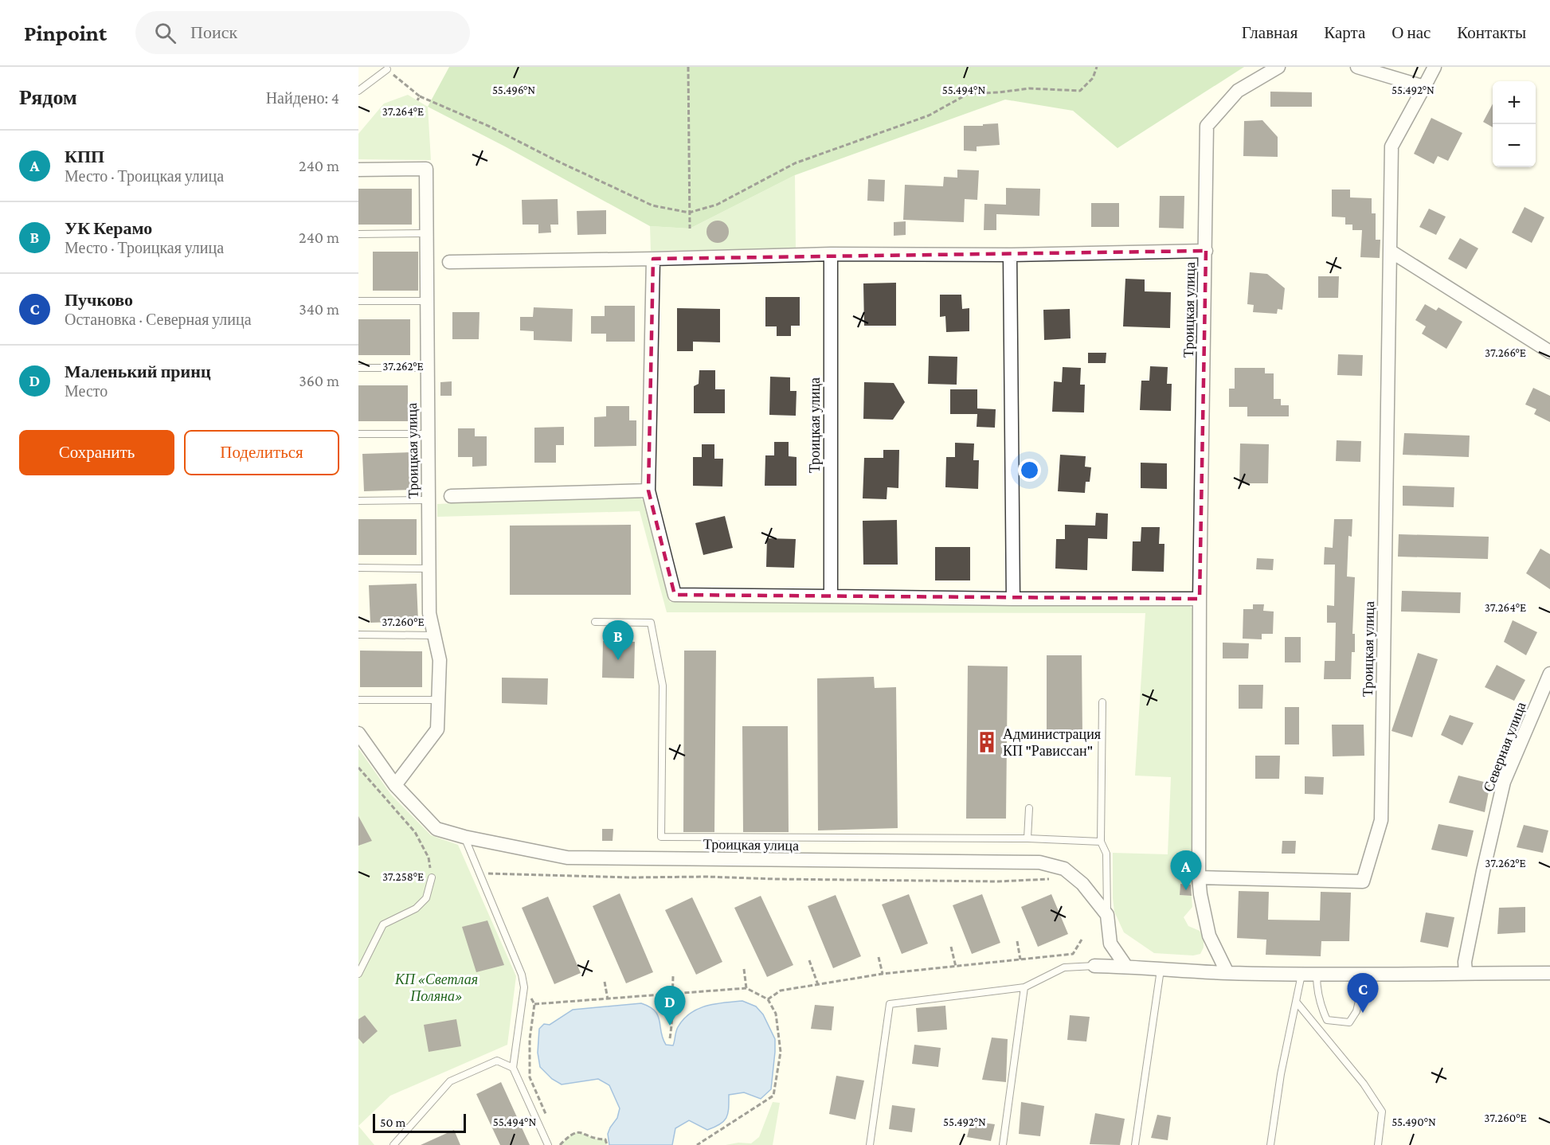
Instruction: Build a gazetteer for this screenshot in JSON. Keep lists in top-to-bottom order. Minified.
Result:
{"streets":{"street":["Троицкая улица","Северная улица"]},"parks":["КП «Светлая Поляна»"],"places":{"building":["Администрация КП \"Рависсан\""]},"scale_bar":"50 m","page":{"header":"Pinpoint","search":"Поиск","nav":["Главная","Карта","О нас","Контакты"],"heading":["Рядом","Найдено: 4"],"map_buttons":["+","−"],"list":[{"mark":"A","name":"КПП","note":"Место · Троицкая улица","value":"240 m"},{"mark":"B","name":"УК Керамо","note":"Место · Троицкая улица","value":"240 m"},{"mark":"C","name":"Пучково","note":"Остановка · Северная улица","value":"340 m"},{"mark":"D","name":"Маленький принц","note":"Место","value":"360 m"}],"buttons":["Сохранить","Поделиться"],"pins":["B","A","C","D"],"scale":"50 m"},"coordinates":["55.496°N","55.494°N","55.492°N","37.264°E","37.266°E","37.262°E","37.260°E","37.258°E","55.490°N"]}
